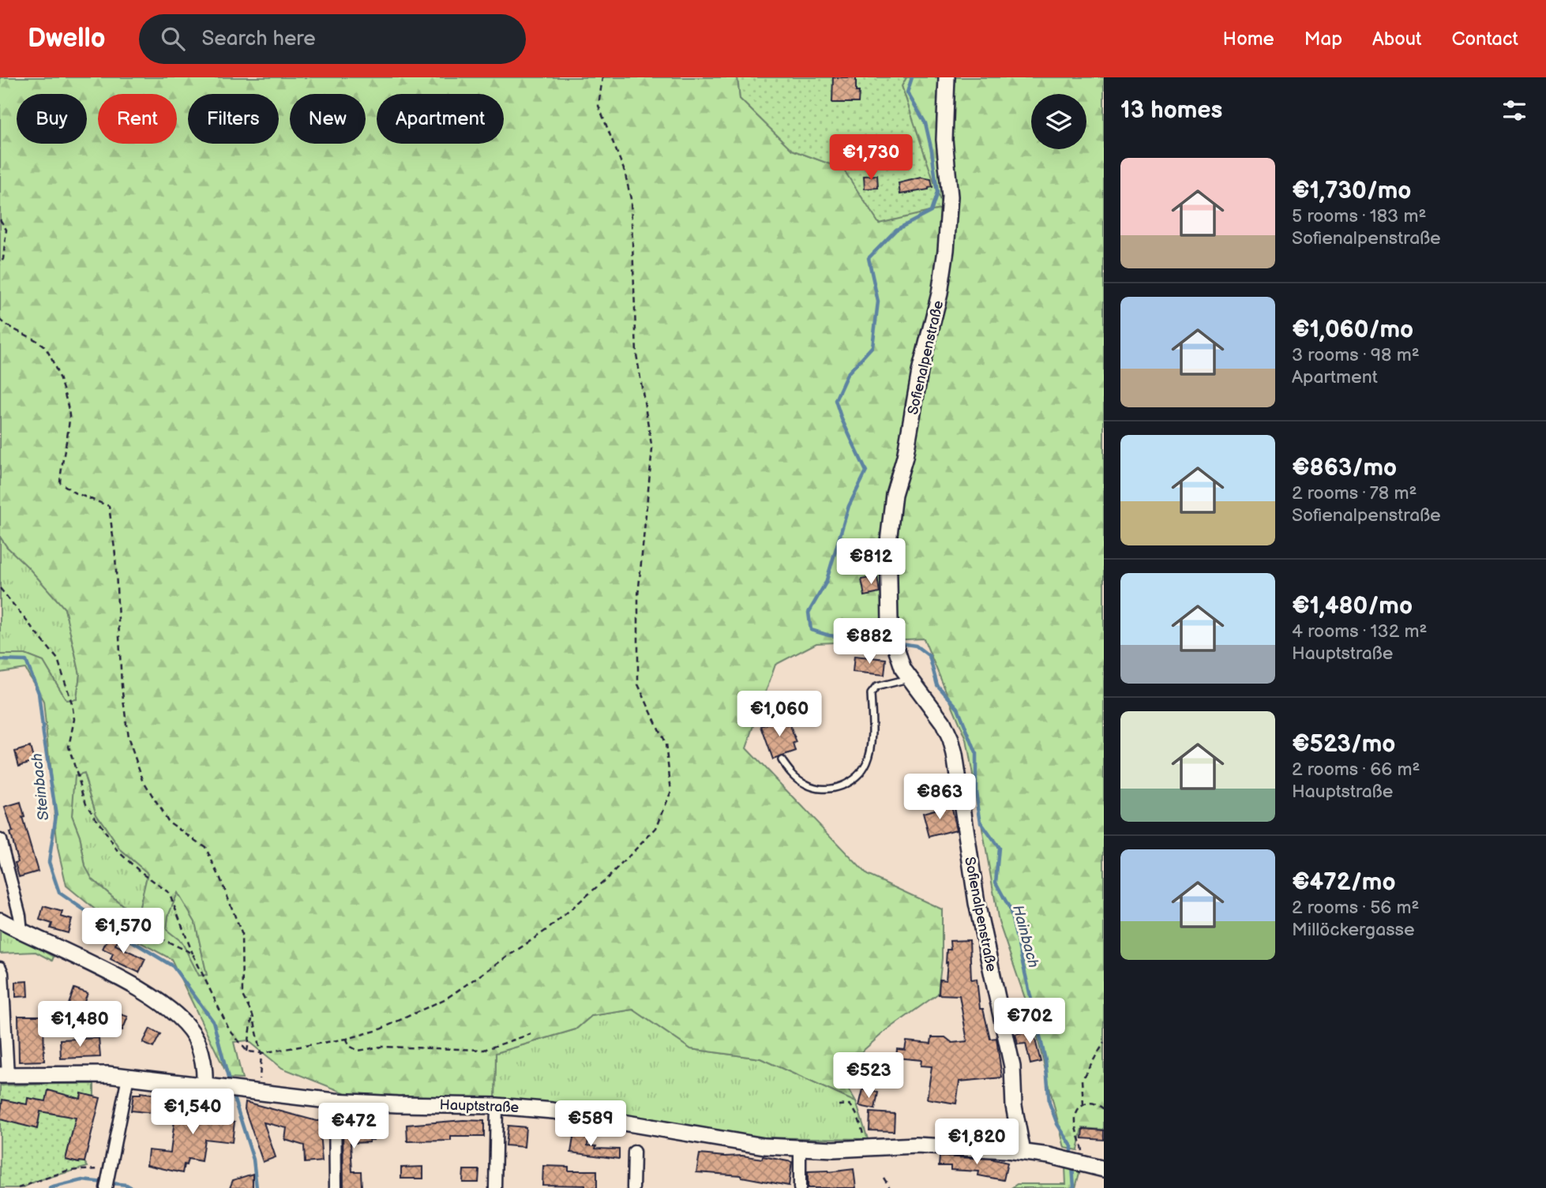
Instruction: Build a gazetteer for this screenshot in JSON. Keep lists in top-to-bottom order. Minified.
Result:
{"streets":{"street":["Sofienalpenstraße","Hauptstraße"]},"crossings":[["Sofienalpenstraße","Hauptstraße"]],"water":["Steinbach","Hainbach"],"page":{"header":"Dwello","search":"Search here","nav":["Home","Map","About","Contact"],"heading":"13 homes","chip":["Buy","Rent","Filters","New","Apartment"],"price":["€1,730","€812","€882","€1,060","€863","€1,570","€702","€1,480","€523","€1,540","€589","€472","€1,820"],"list":[{"name":"€1,730/mo","note":"5 rooms · 183 m² · Sofienalpenstraße"},{"name":"€1,060/mo","note":"3 rooms · 98 m² · Apartment"},{"name":"€863/mo","note":"2 rooms · 78 m² · Sofienalpenstraße"},{"name":"€1,480/mo","note":"4 rooms · 132 m² · Hauptstraße"},{"name":"€523/mo","note":"2 rooms · 66 m² · Hauptstraße"},{"name":"€472/mo","note":"2 rooms · 56 m² · Millöckergasse"}]}}
